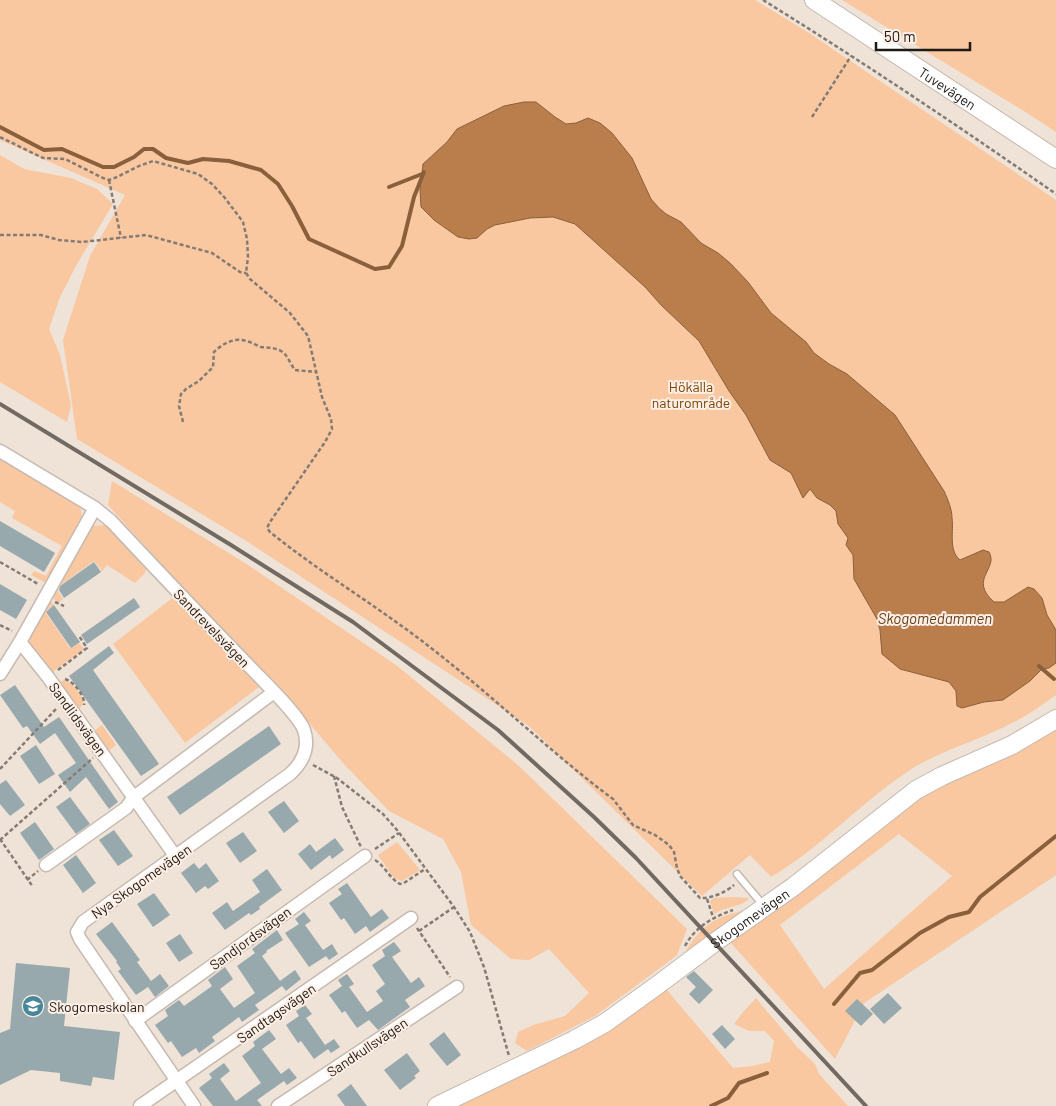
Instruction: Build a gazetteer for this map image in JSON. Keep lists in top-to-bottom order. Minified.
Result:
{"streets":{"street":["Tuvevägen","Sandrevelsvägen","Sandlidsvägen","Nya Skogomevägen","Skogomevägen","Sandjordsvägen","Sandtagsvägen","Sandkullsvägen"]},"crossings":[["Sandrevelsvägen","Nya Skogomevägen"],["Sandlidsvägen","Nya Skogomevägen"],["Nya Skogomevägen","Sandjordsvägen"],["Nya Skogomevägen","Sandtagsvägen"]],"water":["Skogomedammen"],"parks":["Hökälla naturområde"],"places":{"school or university":["Skogomeskolan"]},"scale_bar":"50 m"}
